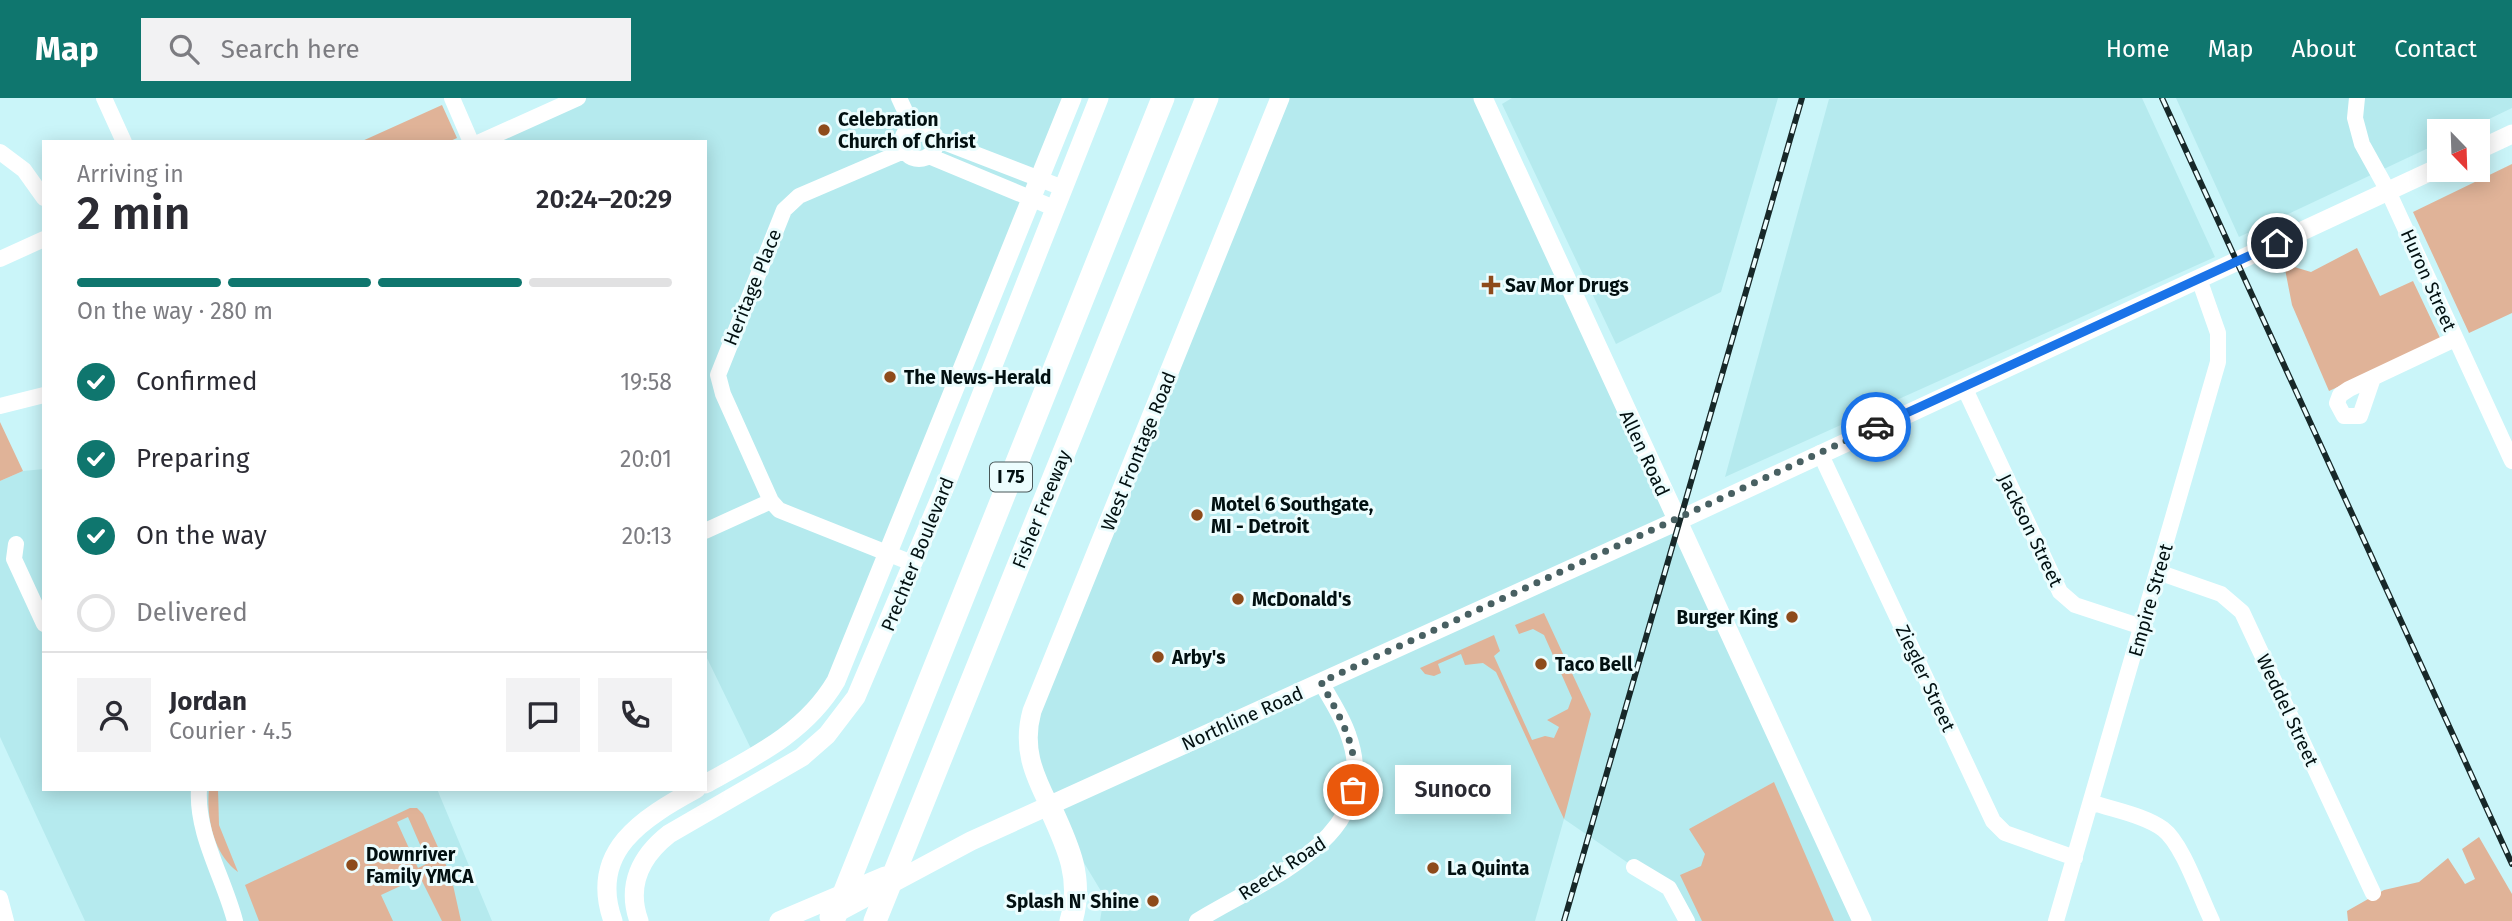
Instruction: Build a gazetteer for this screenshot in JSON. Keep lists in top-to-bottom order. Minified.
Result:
{"streets":{"highway":["I 75","Fisher Freeway"],"main road":["West Frontage Road","Allen Road","Prechter Boulevard","Northline Road"],"street":["Huron Street","Heritage Place","Jackson Street","Empire Street","Ziegler Street","Weddel Street","Reeck Road"]},"crossings":[["Huron Street","Northline Road"],["West Frontage Road","Northline Road"],["Allen Road","Northline Road"],["Jackson Street","Empire Street"],["Jackson Street","Northline Road"],["Empire Street","Ziegler Street"],["Empire Street","Weddel Street"],["Empire Street","Northline Road"],["Ziegler Street","Northline Road"],["Northline Road","Reeck Road"]],"places":{"other":["Celebration Church of Christ","The News-Herald","Motel 6 Southgate, MI - Detroit","McDonald's","Burger King","Arby's","Taco Bell","Sunoco","Downriver Family YMCA","La Quinta","Splash N' Shine"],"health":["Sav Mor Drugs"]},"north":"bottom right","page":{"header":"Map","search":"Search here","nav":["Home","Map","About","Contact"],"heading":["2 min","Arriving in","20:24–20:29"],"panel":["Jordan","Courier · 4.5"],"bar":"On the way · 280 m","list":[["Confirmed","19:58"],["Preparing","20:01"],["On the way","20:13"],"Delivered"],"bubble":"Sunoco"}}
